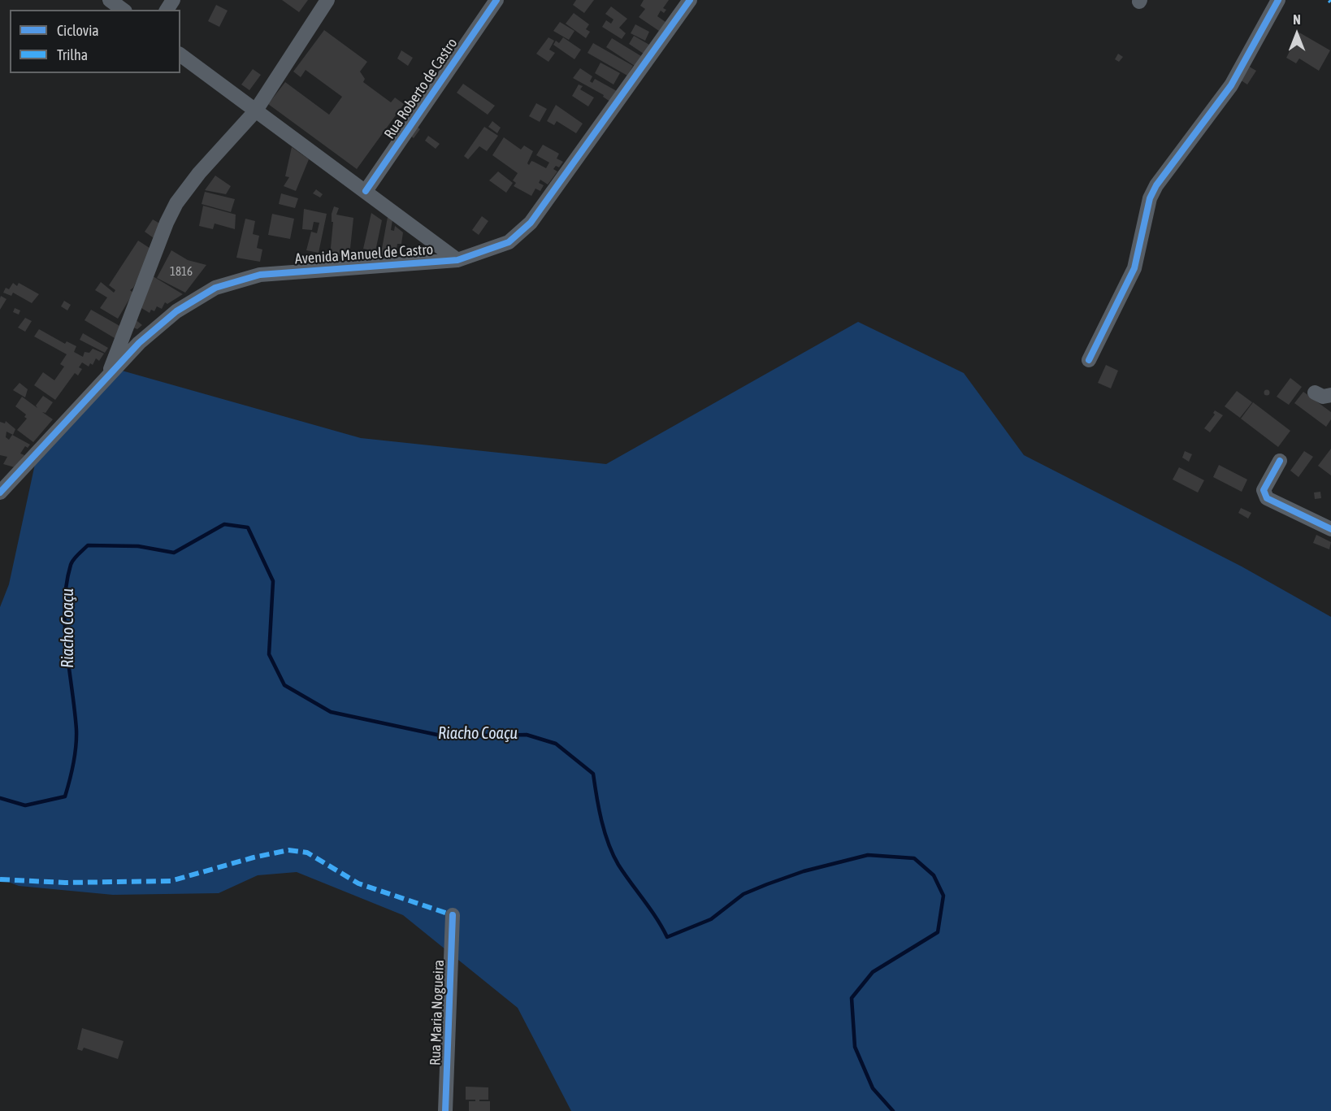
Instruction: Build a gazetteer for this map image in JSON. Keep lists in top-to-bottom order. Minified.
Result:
{"streets":{"street":["Rua Roberto de Castro","Avenida Manuel de Castro","Rua Maria Nogueira"]},"water":["Riacho Coaçu"],"house_numbers":["1816"],"legend":["Ciclovia","Trilha"],"north":"top"}
